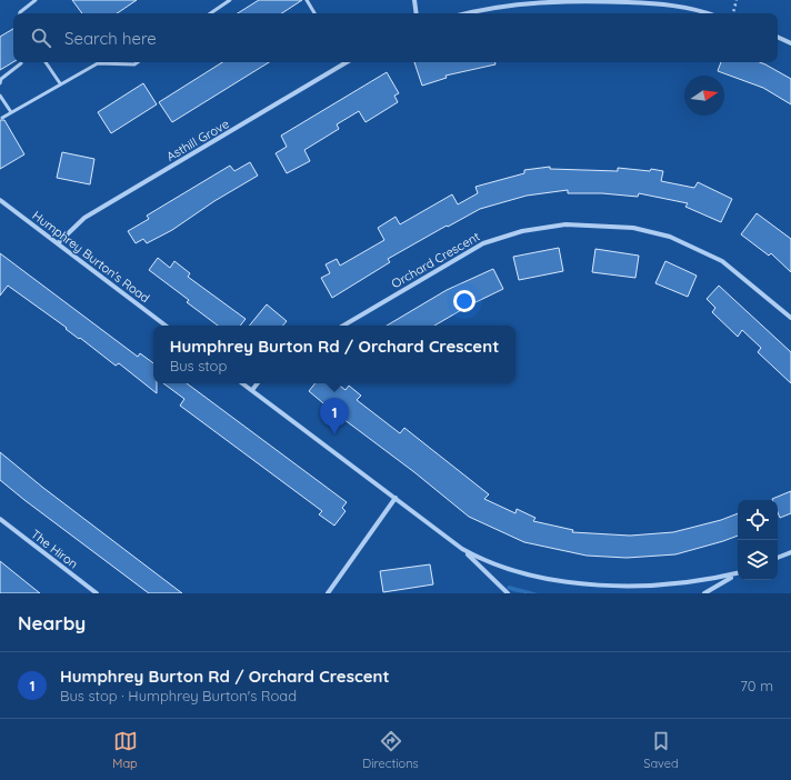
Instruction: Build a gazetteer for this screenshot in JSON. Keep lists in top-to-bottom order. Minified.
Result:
{"streets":{"street":["Asthill Grove","Humphrey Burton's Road","Orchard Crescent","The Hiron"]},"crossings":[["Asthill Grove","Humphrey Burton's Road"]],"north":"right","page":{"search":"Search here","popup":["Humphrey Burton Rd / Orchard Crescent","Bus stop"],"pins":"1","heading":"Nearby","list":[{"mark":"1","name":"Humphrey Burton Rd / Orchard Crescent","note":"Bus stop · Humphrey Burton's Road","value":"70 m"}],"nav":["Map","Directions","Saved"]}}
